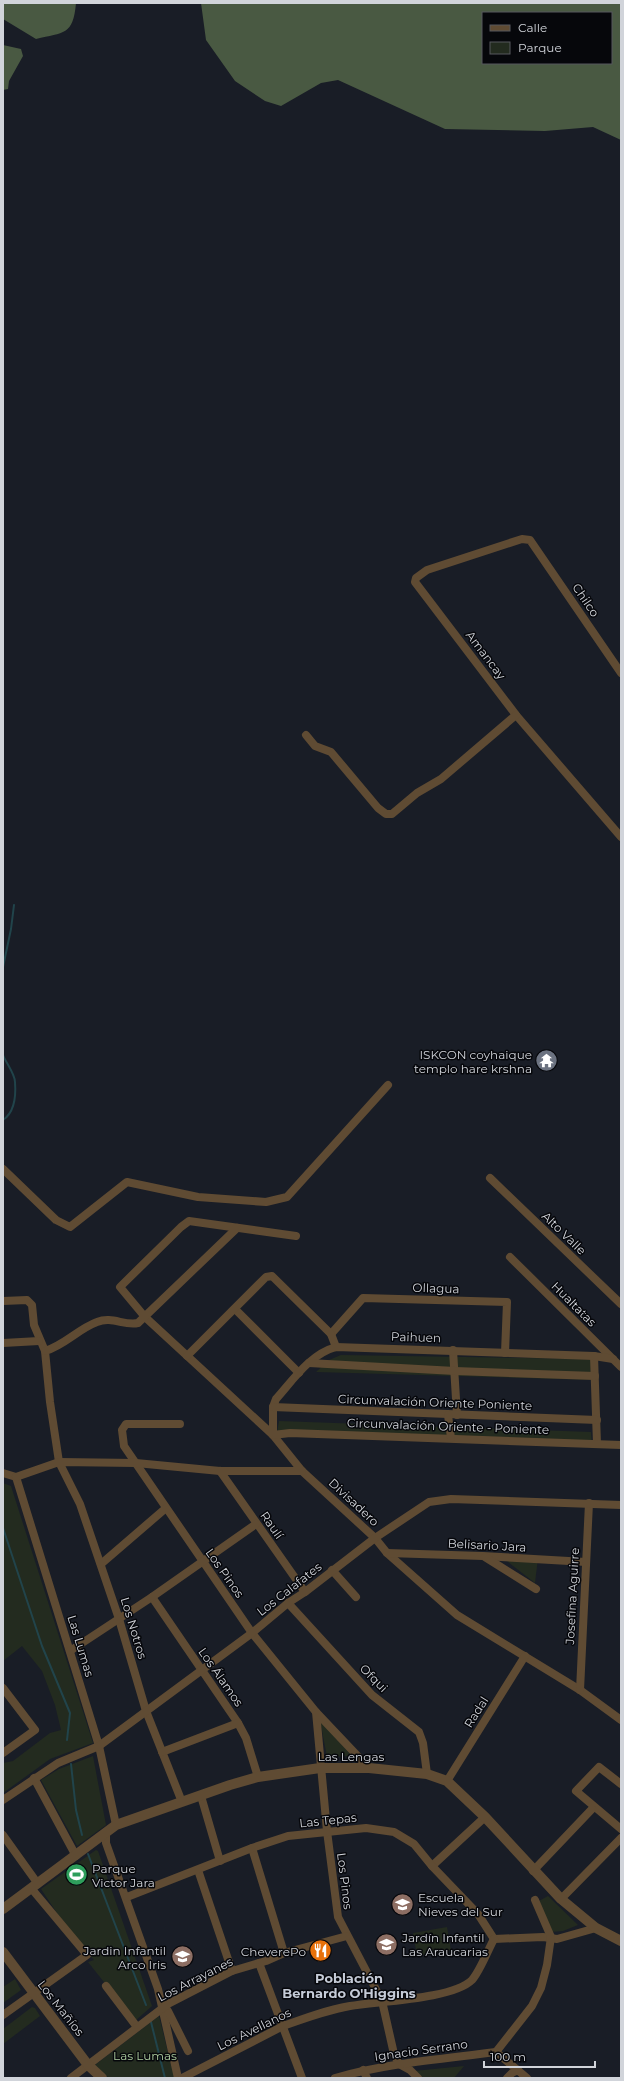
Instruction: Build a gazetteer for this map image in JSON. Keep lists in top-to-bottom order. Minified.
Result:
{"streets":{"street":["Chilco","Amancay","Alto Valle","Ollagua","Hualtatas","Paihuen","Circunvalación Oriente Poniente","Circunvalación Oriente - Poniente","Divisadero","Raulí","Belisario Jara","Los Pinos","Los Calafates","Josefina Aguirre","Los Notros","Las Lumas","Los Álamos","Ofqui","Radal","Las Lengas","Las Tepas","Los Arrayanes","Los Mañíos","Los Avellanos","Ignacio Serrano"]},"crossings":[["Chilco","Amancay"],["Ollagua","Paihuen"],["Hualtatas","Paihuen"],["Paihuen","Circunvalación Oriente Poniente"],["Divisadero","Belisario Jara"],["Divisadero","Los Calafates"],["Divisadero","Josefina Aguirre"],["Divisadero","Radal"],["Raulí","Los Calafates"],["Belisario Jara","Josefina Aguirre"],["Los Pinos","Los Calafates"],["Los Pinos","Las Lengas"],["Los Pinos","Las Tepas"],["Los Pinos","Los Arrayanes"],["Los Pinos","Los Avellanos"],["Los Pinos","Ignacio Serrano"],["Los Calafates","Josefina Aguirre"],["Los Calafates","Los Notros"],["Los Calafates","Las Lumas"],["Los Calafates","Los Álamos"],["Los Calafates","Ofqui"],["Los Notros","Las Lengas"],["Las Lumas","Las Lengas"],["Los Álamos","Las Lengas"],["Ofqui","Las Lengas"],["Radal","Las Lengas"],["Las Tepas","Los Avellanos"],["Los Arrayanes","Los Mañíos"]],"districts":["Población Bernardo O'Higgins"],"parks":["Las Lumas"],"places":{"temple":["ISKCON coyhaique templo hare krshna"],"sports":["Parque Victor Jara"],"school or university":["Escuela Nieves del Sur","Jardín Infantil Las Araucarias","Jardin Infantil Arco Iris"],"restaurant":["CheverePo"]},"legend":["Calle","Parque"],"scale_bar":"100 m"}
